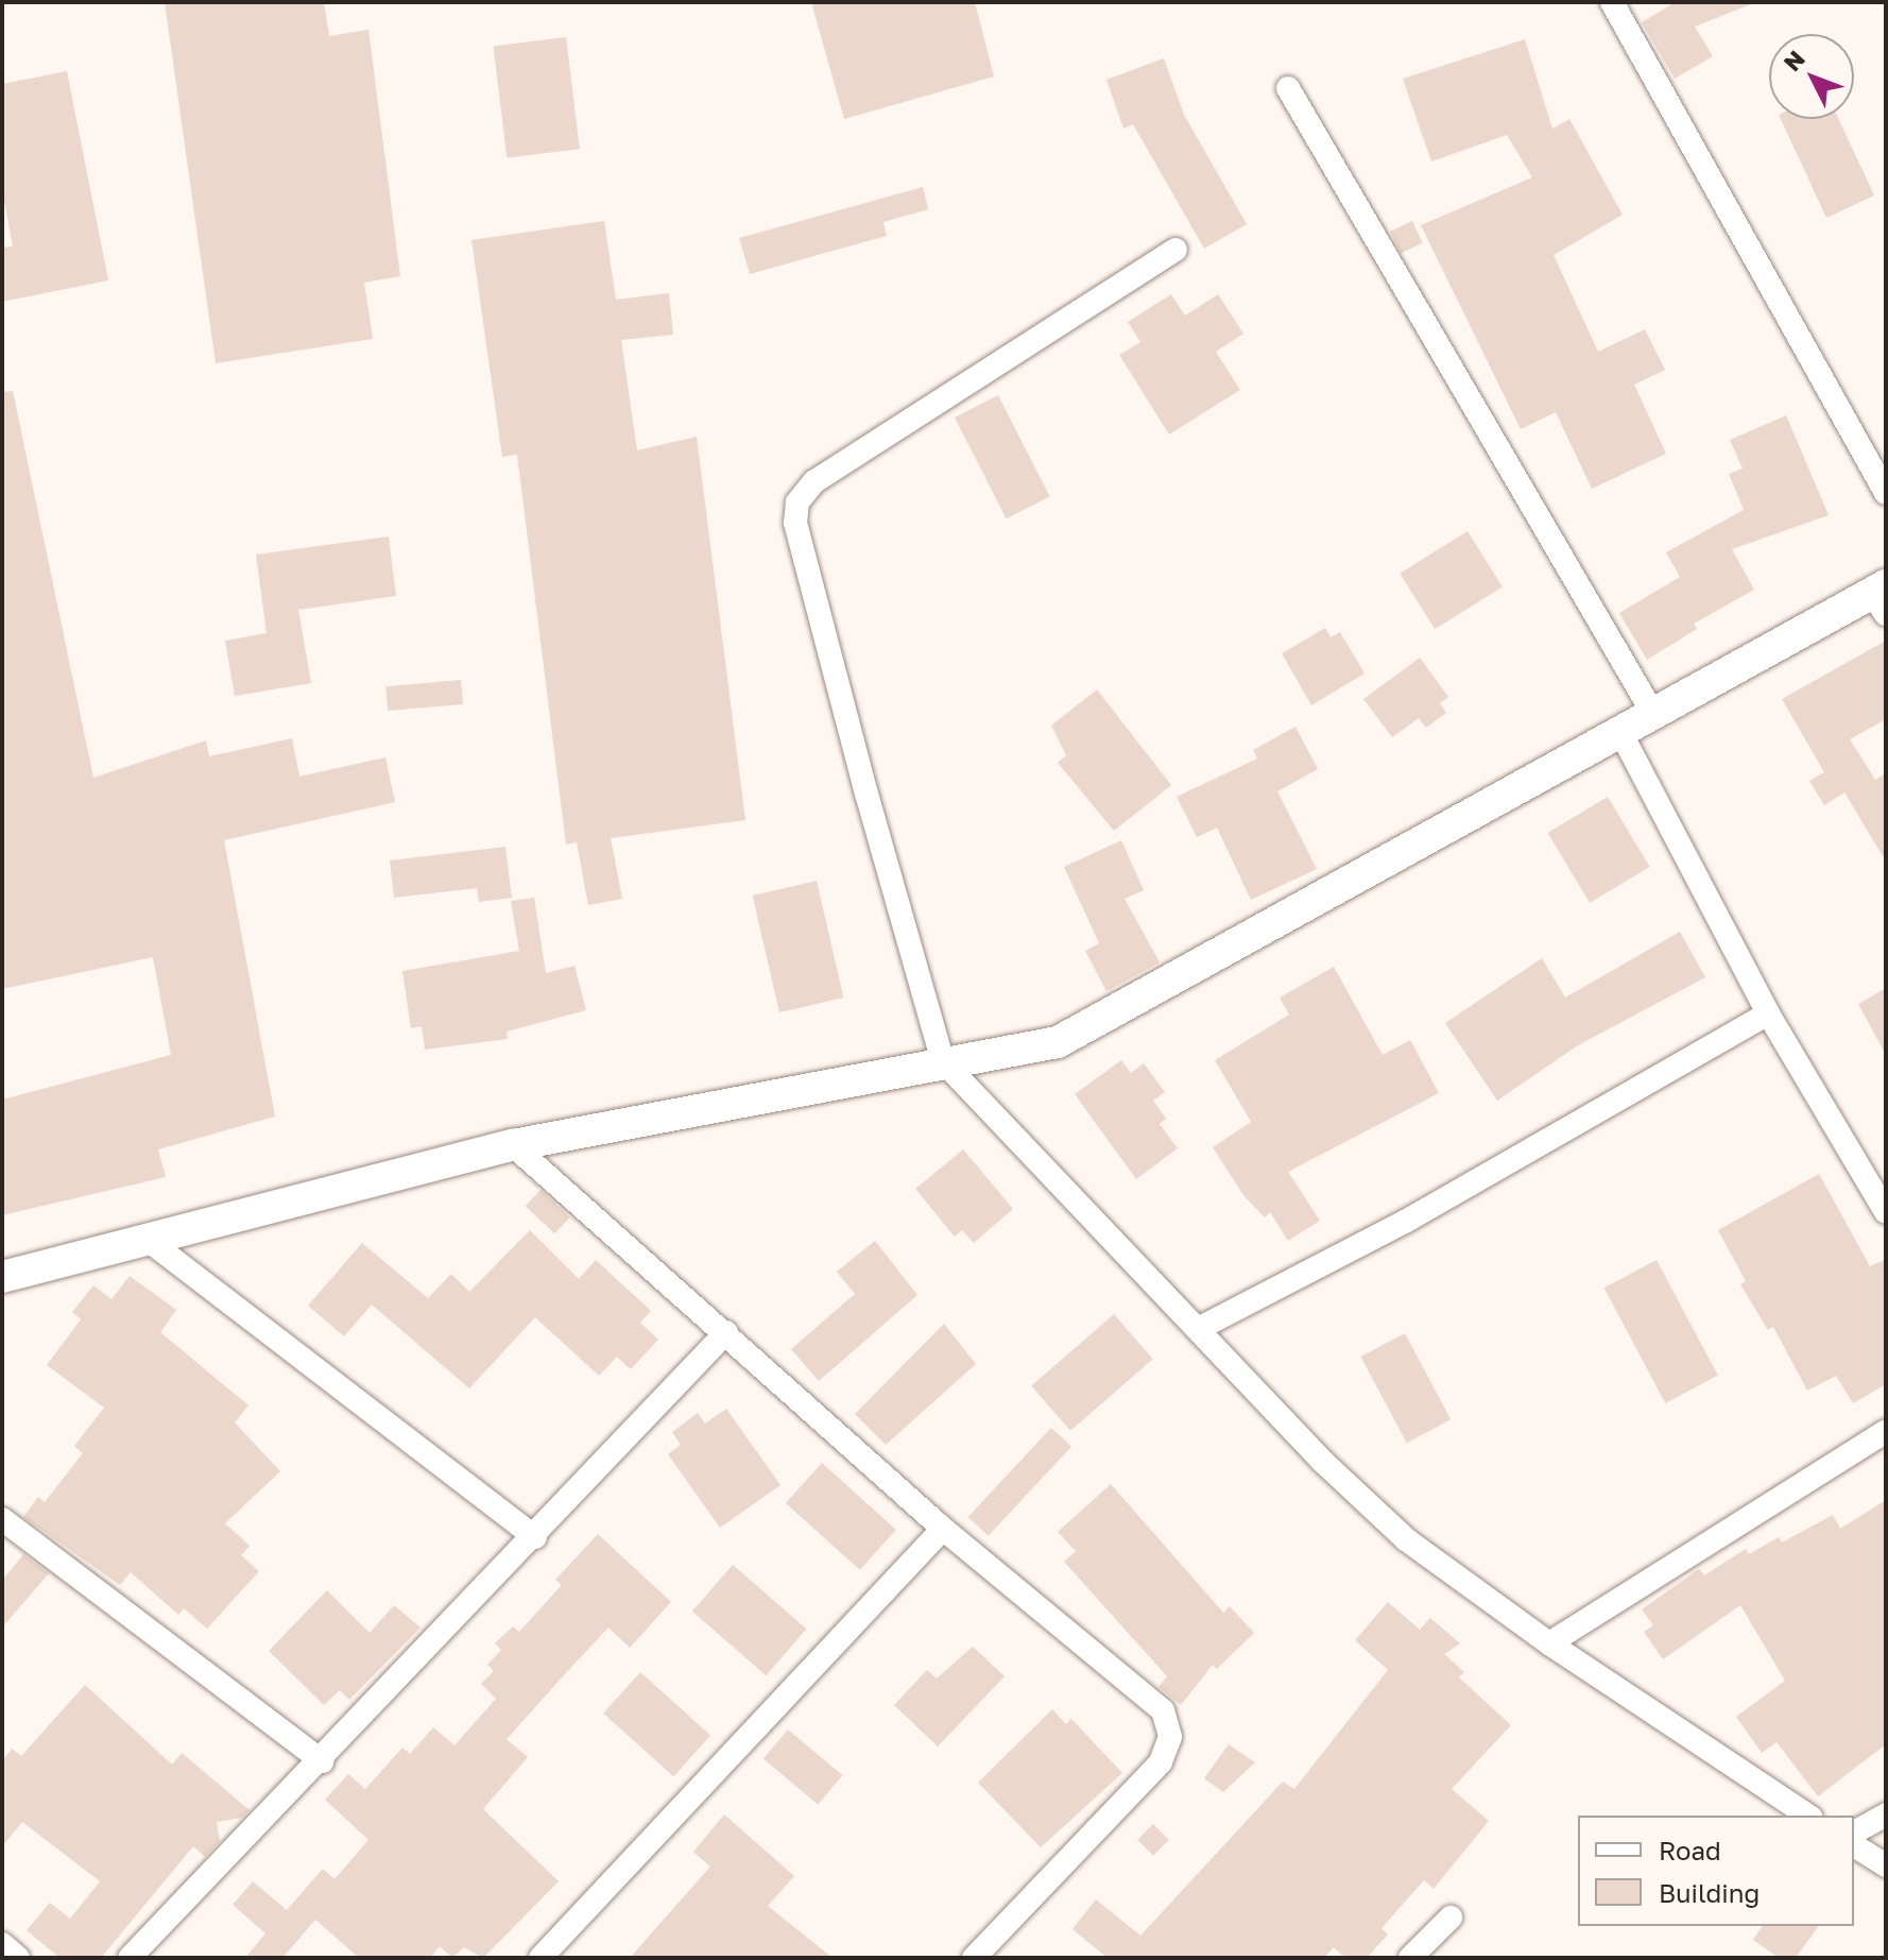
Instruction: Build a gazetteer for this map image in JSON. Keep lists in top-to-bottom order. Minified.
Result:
{"legend":["Road","Building"],"north":"top left"}
